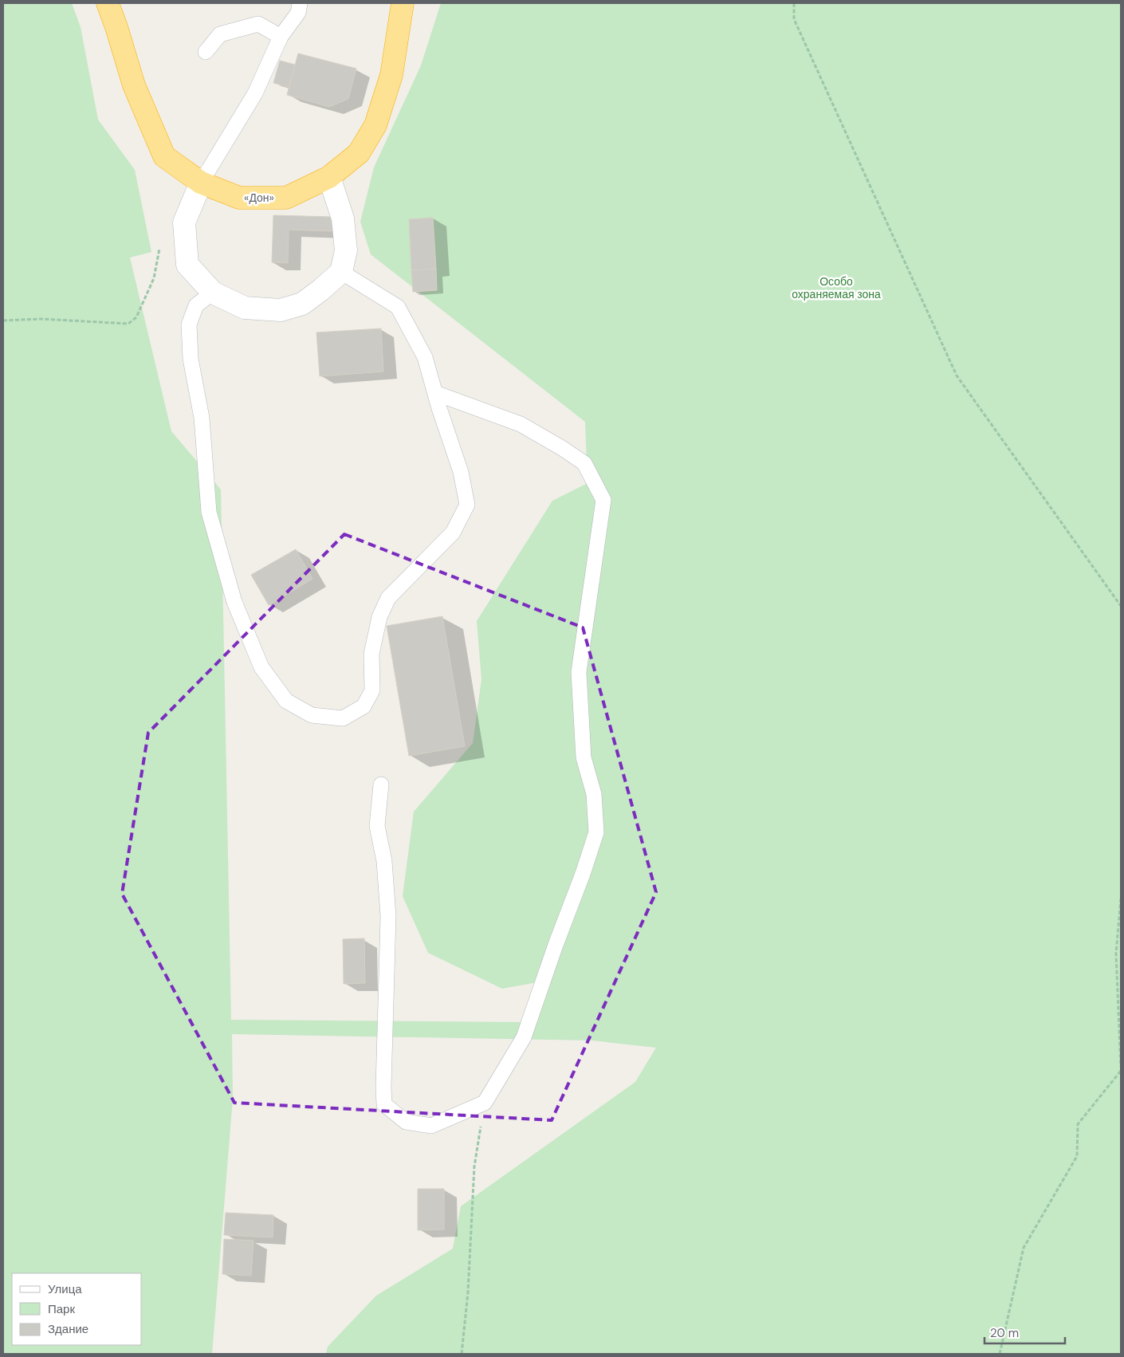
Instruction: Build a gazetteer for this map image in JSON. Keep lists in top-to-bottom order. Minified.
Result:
{"streets":{"highway":["«Дон»"]},"parks":["Особо охраняемая зона"],"legend":["Улица","Парк","Здание"],"scale_bar":"20 m"}
